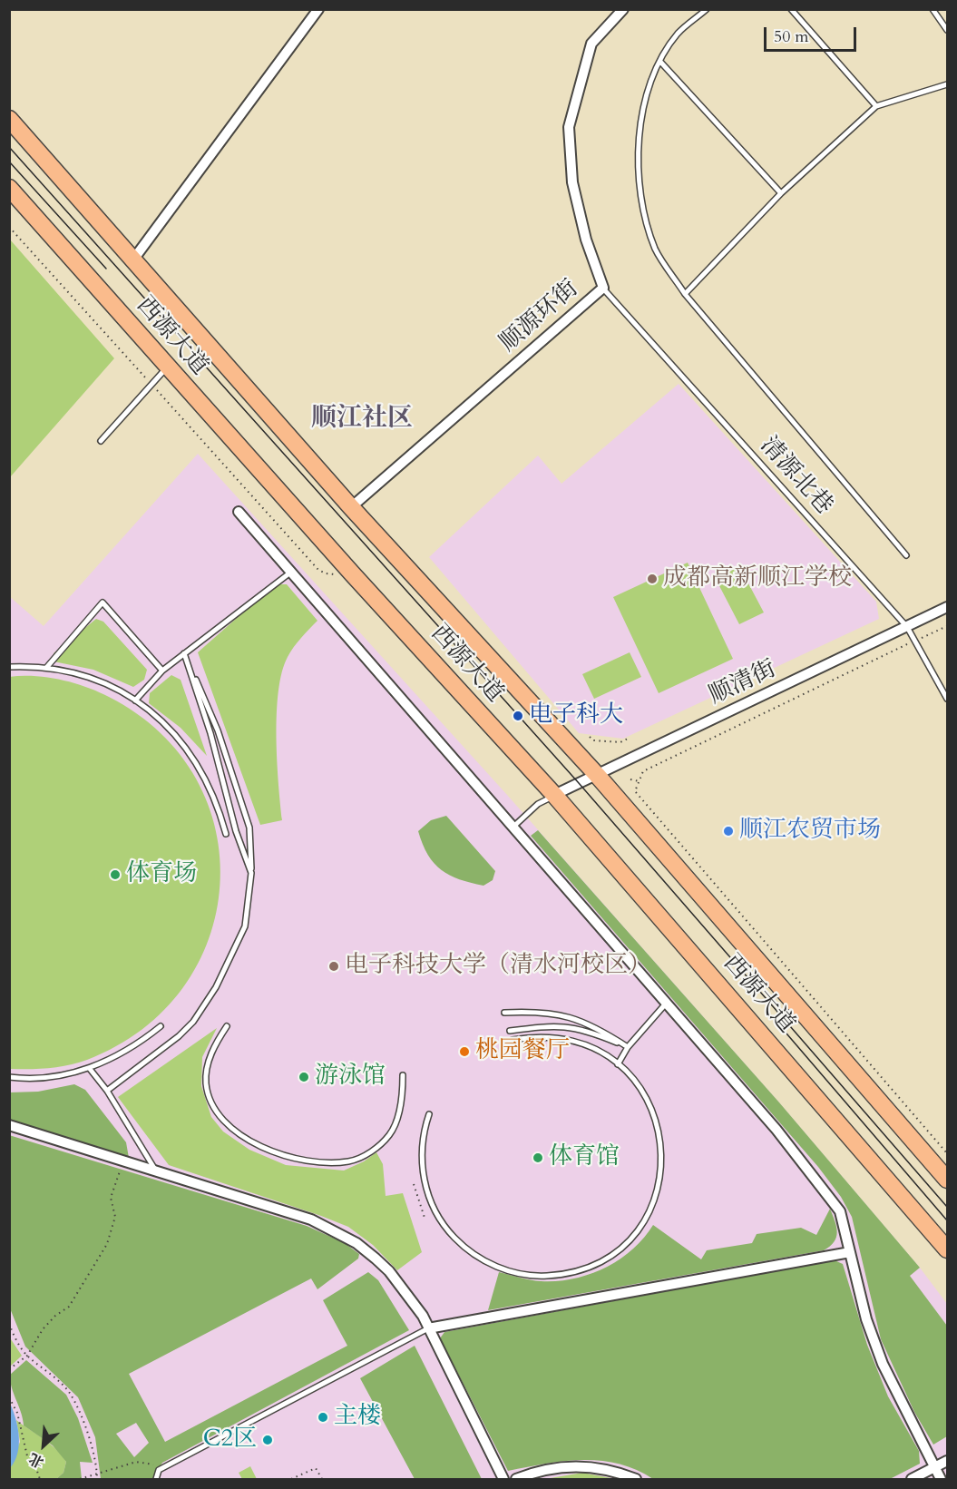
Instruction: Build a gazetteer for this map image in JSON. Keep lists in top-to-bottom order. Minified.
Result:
{"streets":{"main road":["西源大道"],"street":["顺源环街","顺清街"],"lane":["清源北巷"]},"crossings":[["顺源环街","西源大道"],["顺源环街","清源北巷"],["西源大道","顺清街"],["清源北巷","顺清街"]],"districts":["顺江社区"],"places":["成都高新顺江学校","电子科大","顺江农贸市场","体育场","电子科技大学（清水河校区）","桃园餐厅","游泳馆","体育馆","主楼","C2区"],"scale_bar":"50 m","north":"bottom left"}
